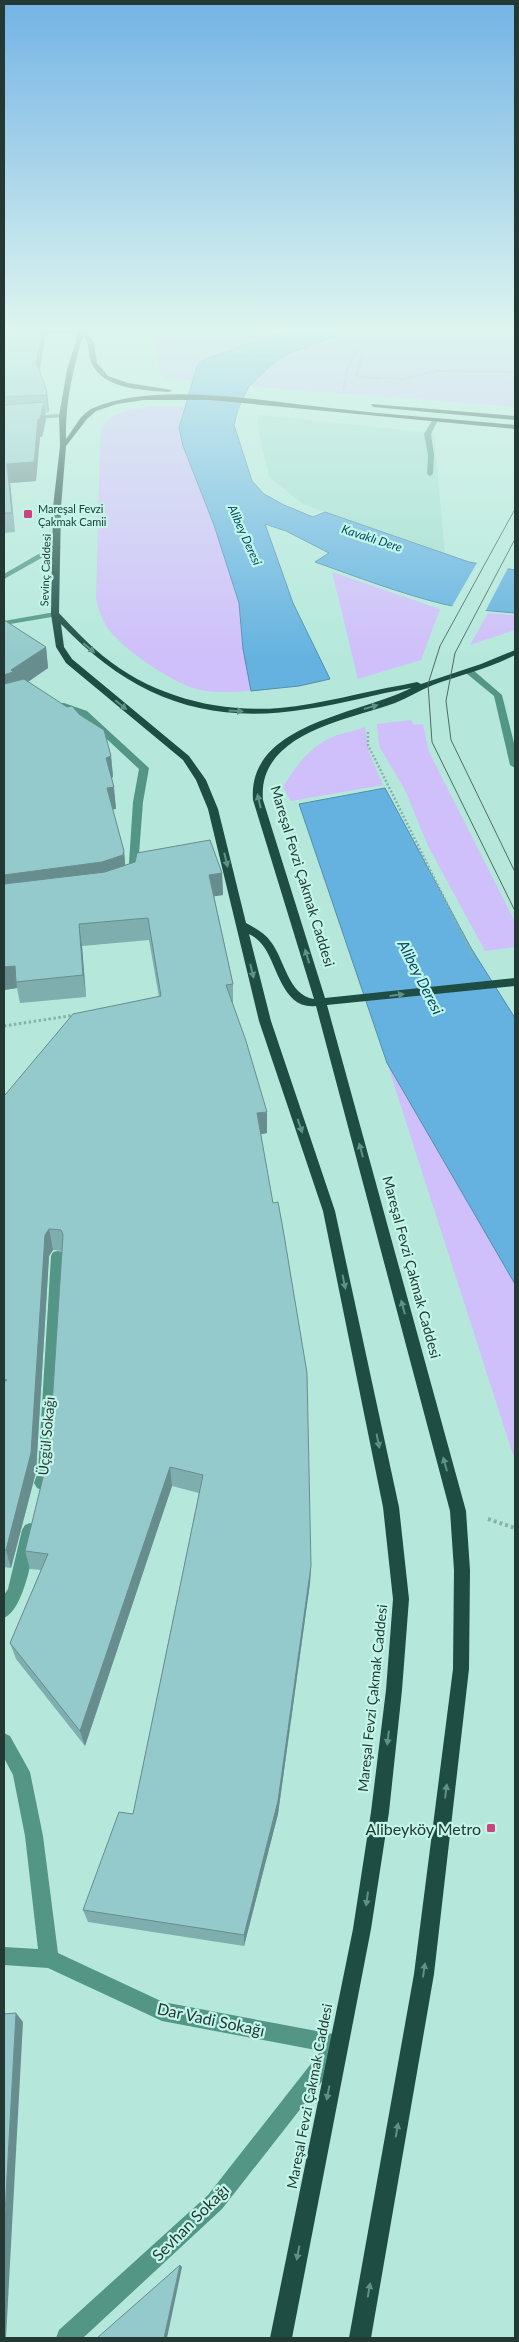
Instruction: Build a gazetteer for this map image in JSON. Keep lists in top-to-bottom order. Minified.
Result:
{"streets":{"main road":["Sevinç Caddesi","Mareşal Fevzi Çakmak Caddesi"],"street":["Üçgül Sokağı","Dar Vadi Sokağı","Sevhan Sokağı"]},"crossings":[["Sevinç Caddesi","Mareşal Fevzi Çakmak Caddesi"],["Mareşal Fevzi Çakmak Caddesi","Dar Vadi Sokağı"],["Mareşal Fevzi Çakmak Caddesi","Sevhan Sokağı"],["Dar Vadi Sokağı","Sevhan Sokağı"]],"water":["Alibey Deresi","Kavaklı Dere"],"places":{"transit":["Mareşal Fevzi Çakmak Camii","Alibeyköy Metro"]}}
